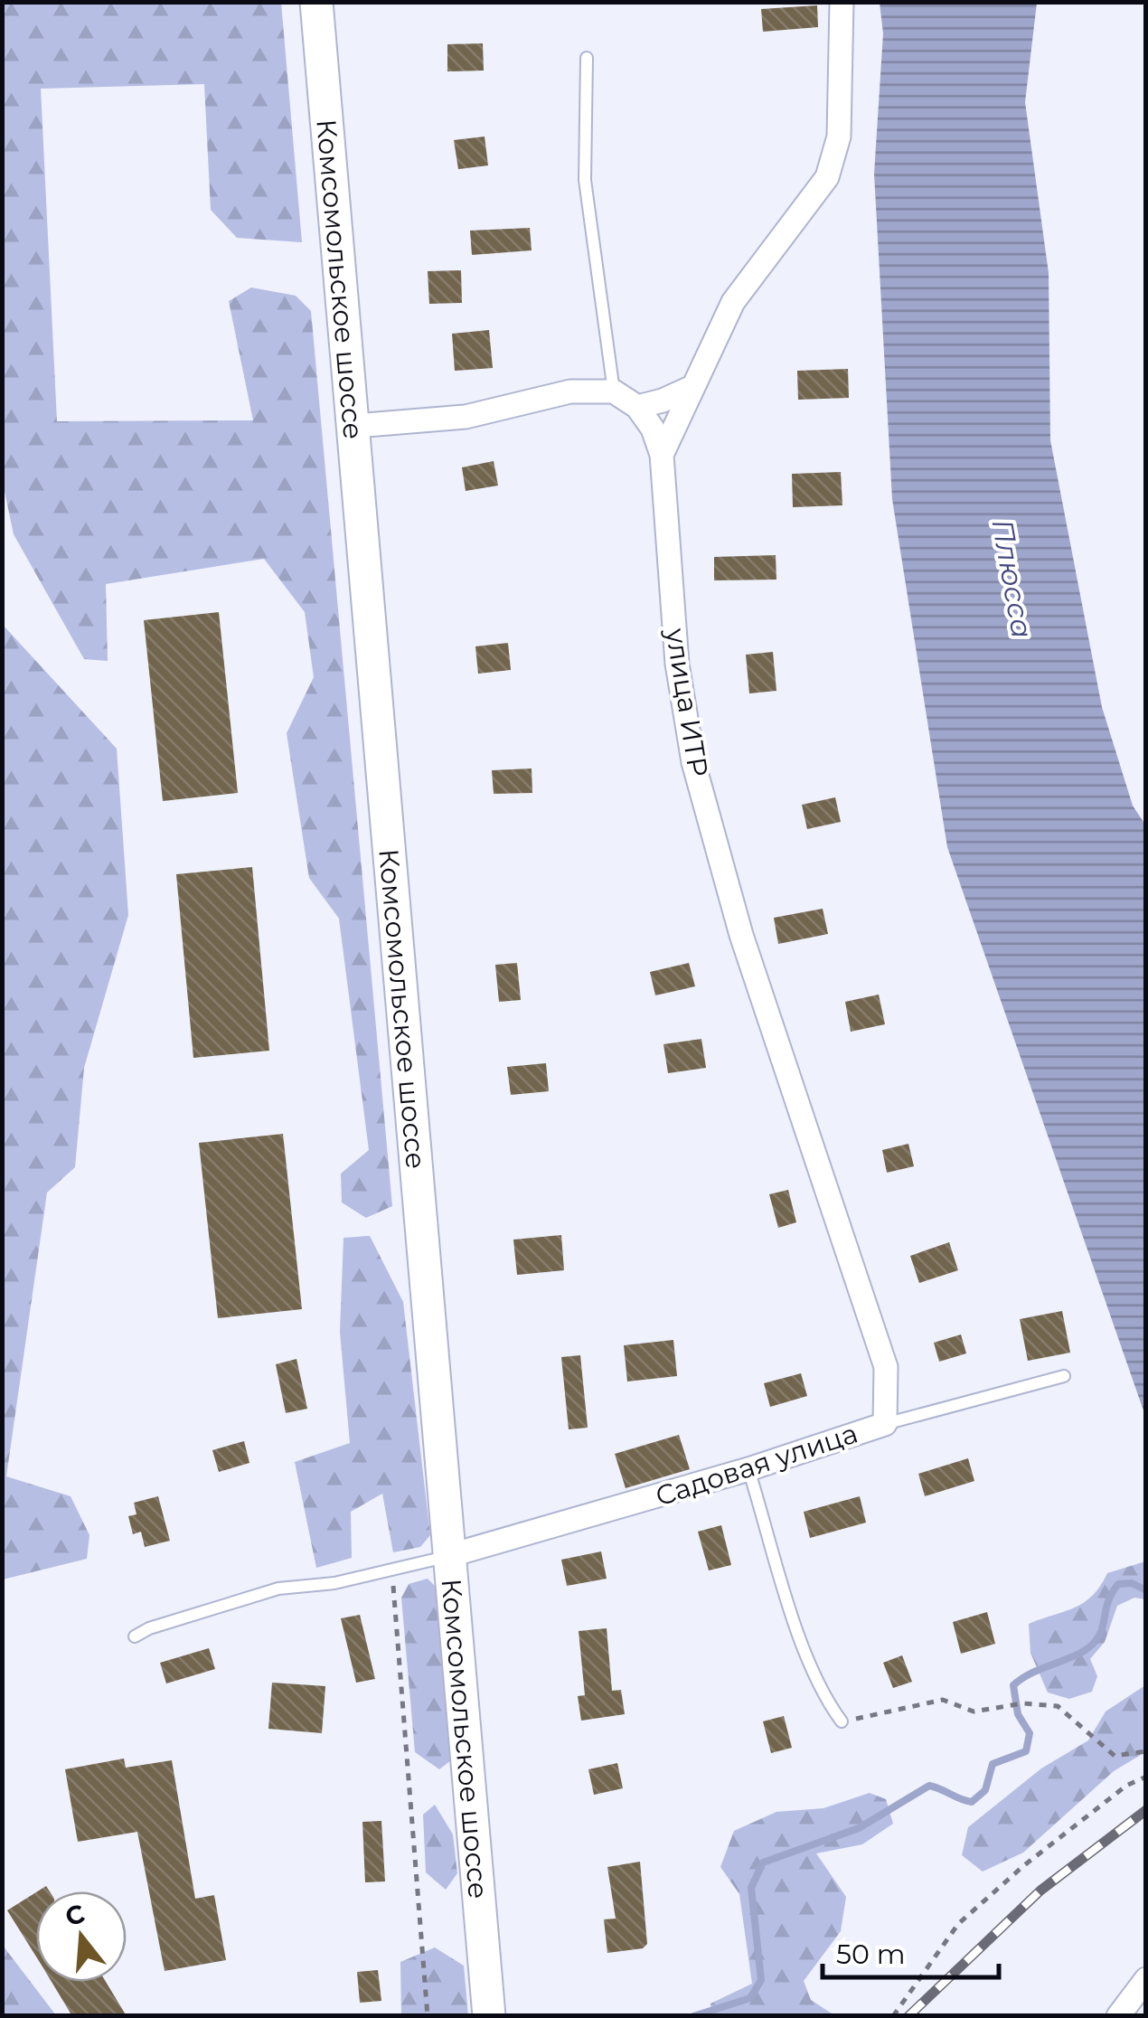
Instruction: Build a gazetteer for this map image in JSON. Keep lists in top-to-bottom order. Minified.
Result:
{"streets":{"main road":["Комсомольское шоссе"],"street":["улица ИТР","Садовая улица"]},"crossings":[["Комсомольское шоссе","Садовая улица"],["улица ИТР","Садовая улица"]],"water":["Плюсса"],"scale_bar":"50 m","north":"top"}
